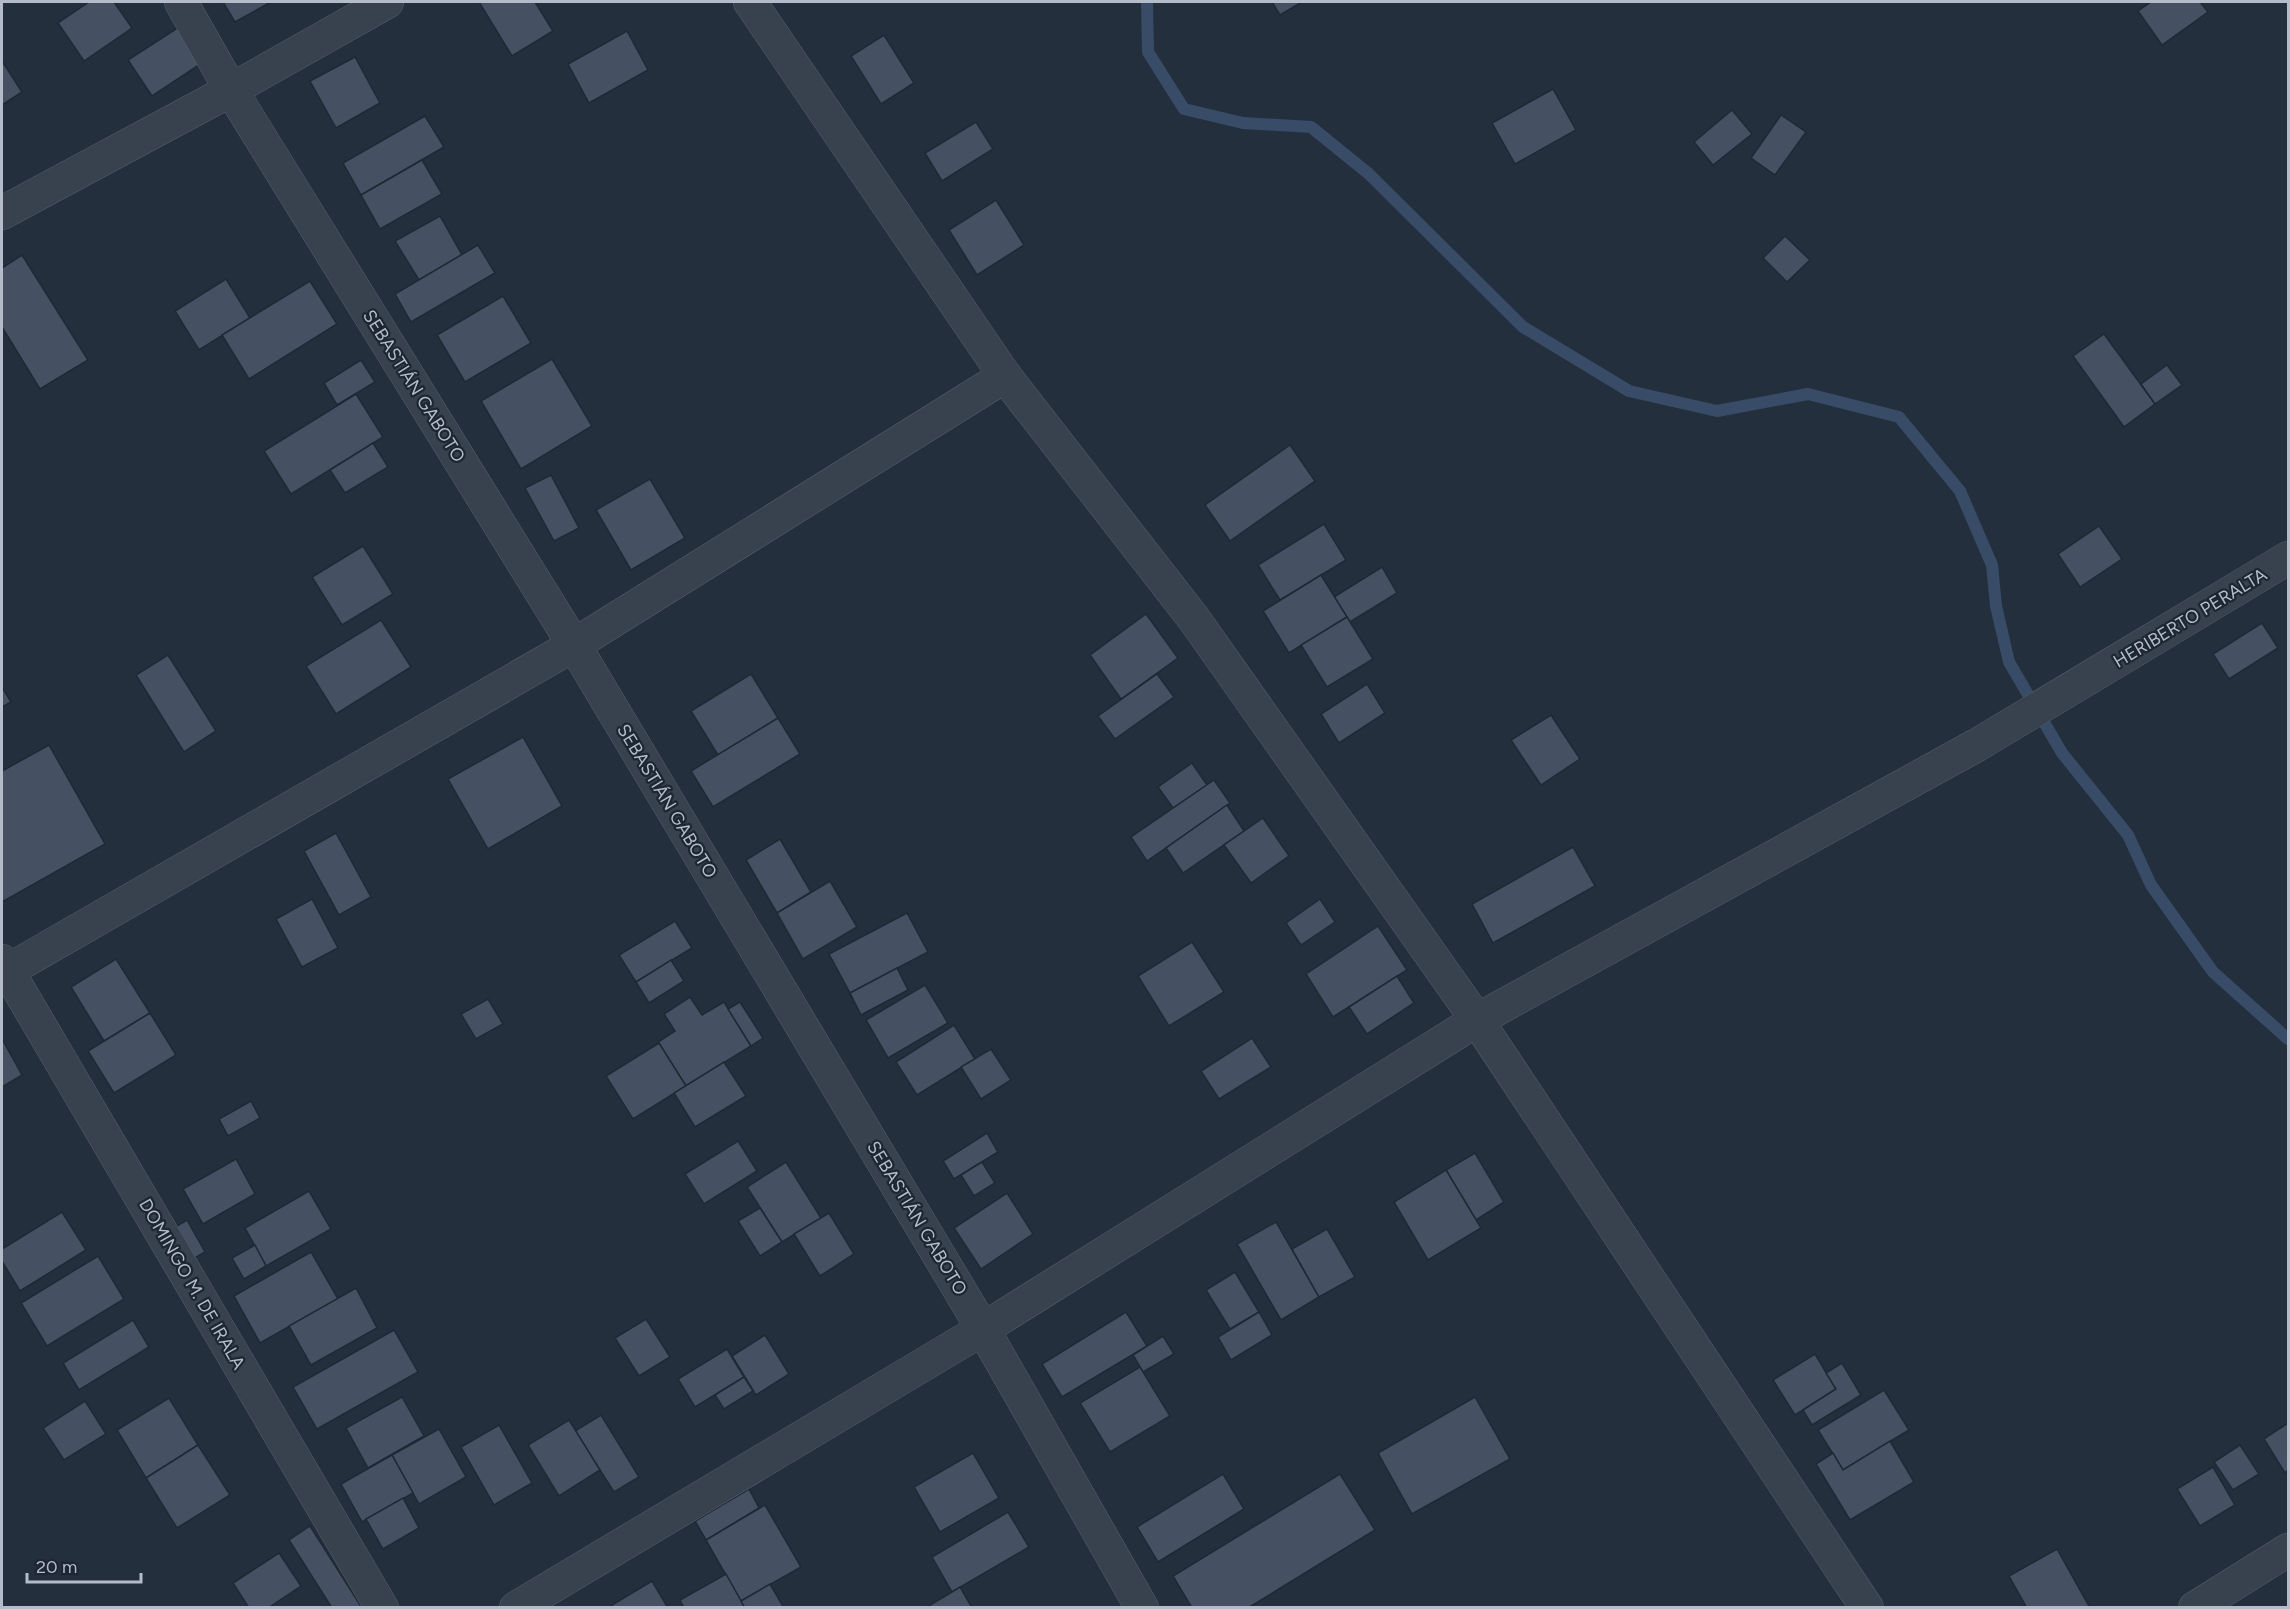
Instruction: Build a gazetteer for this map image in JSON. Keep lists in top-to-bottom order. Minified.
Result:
{"streets":{"street":["SEBASTIÁN GABOTO","HERIBERTO PERALTA","DOMINGO M. DE IRALA"]},"crossings":[["SEBASTIÁN GABOTO","HERIBERTO PERALTA"]],"scale_bar":"20 m"}
